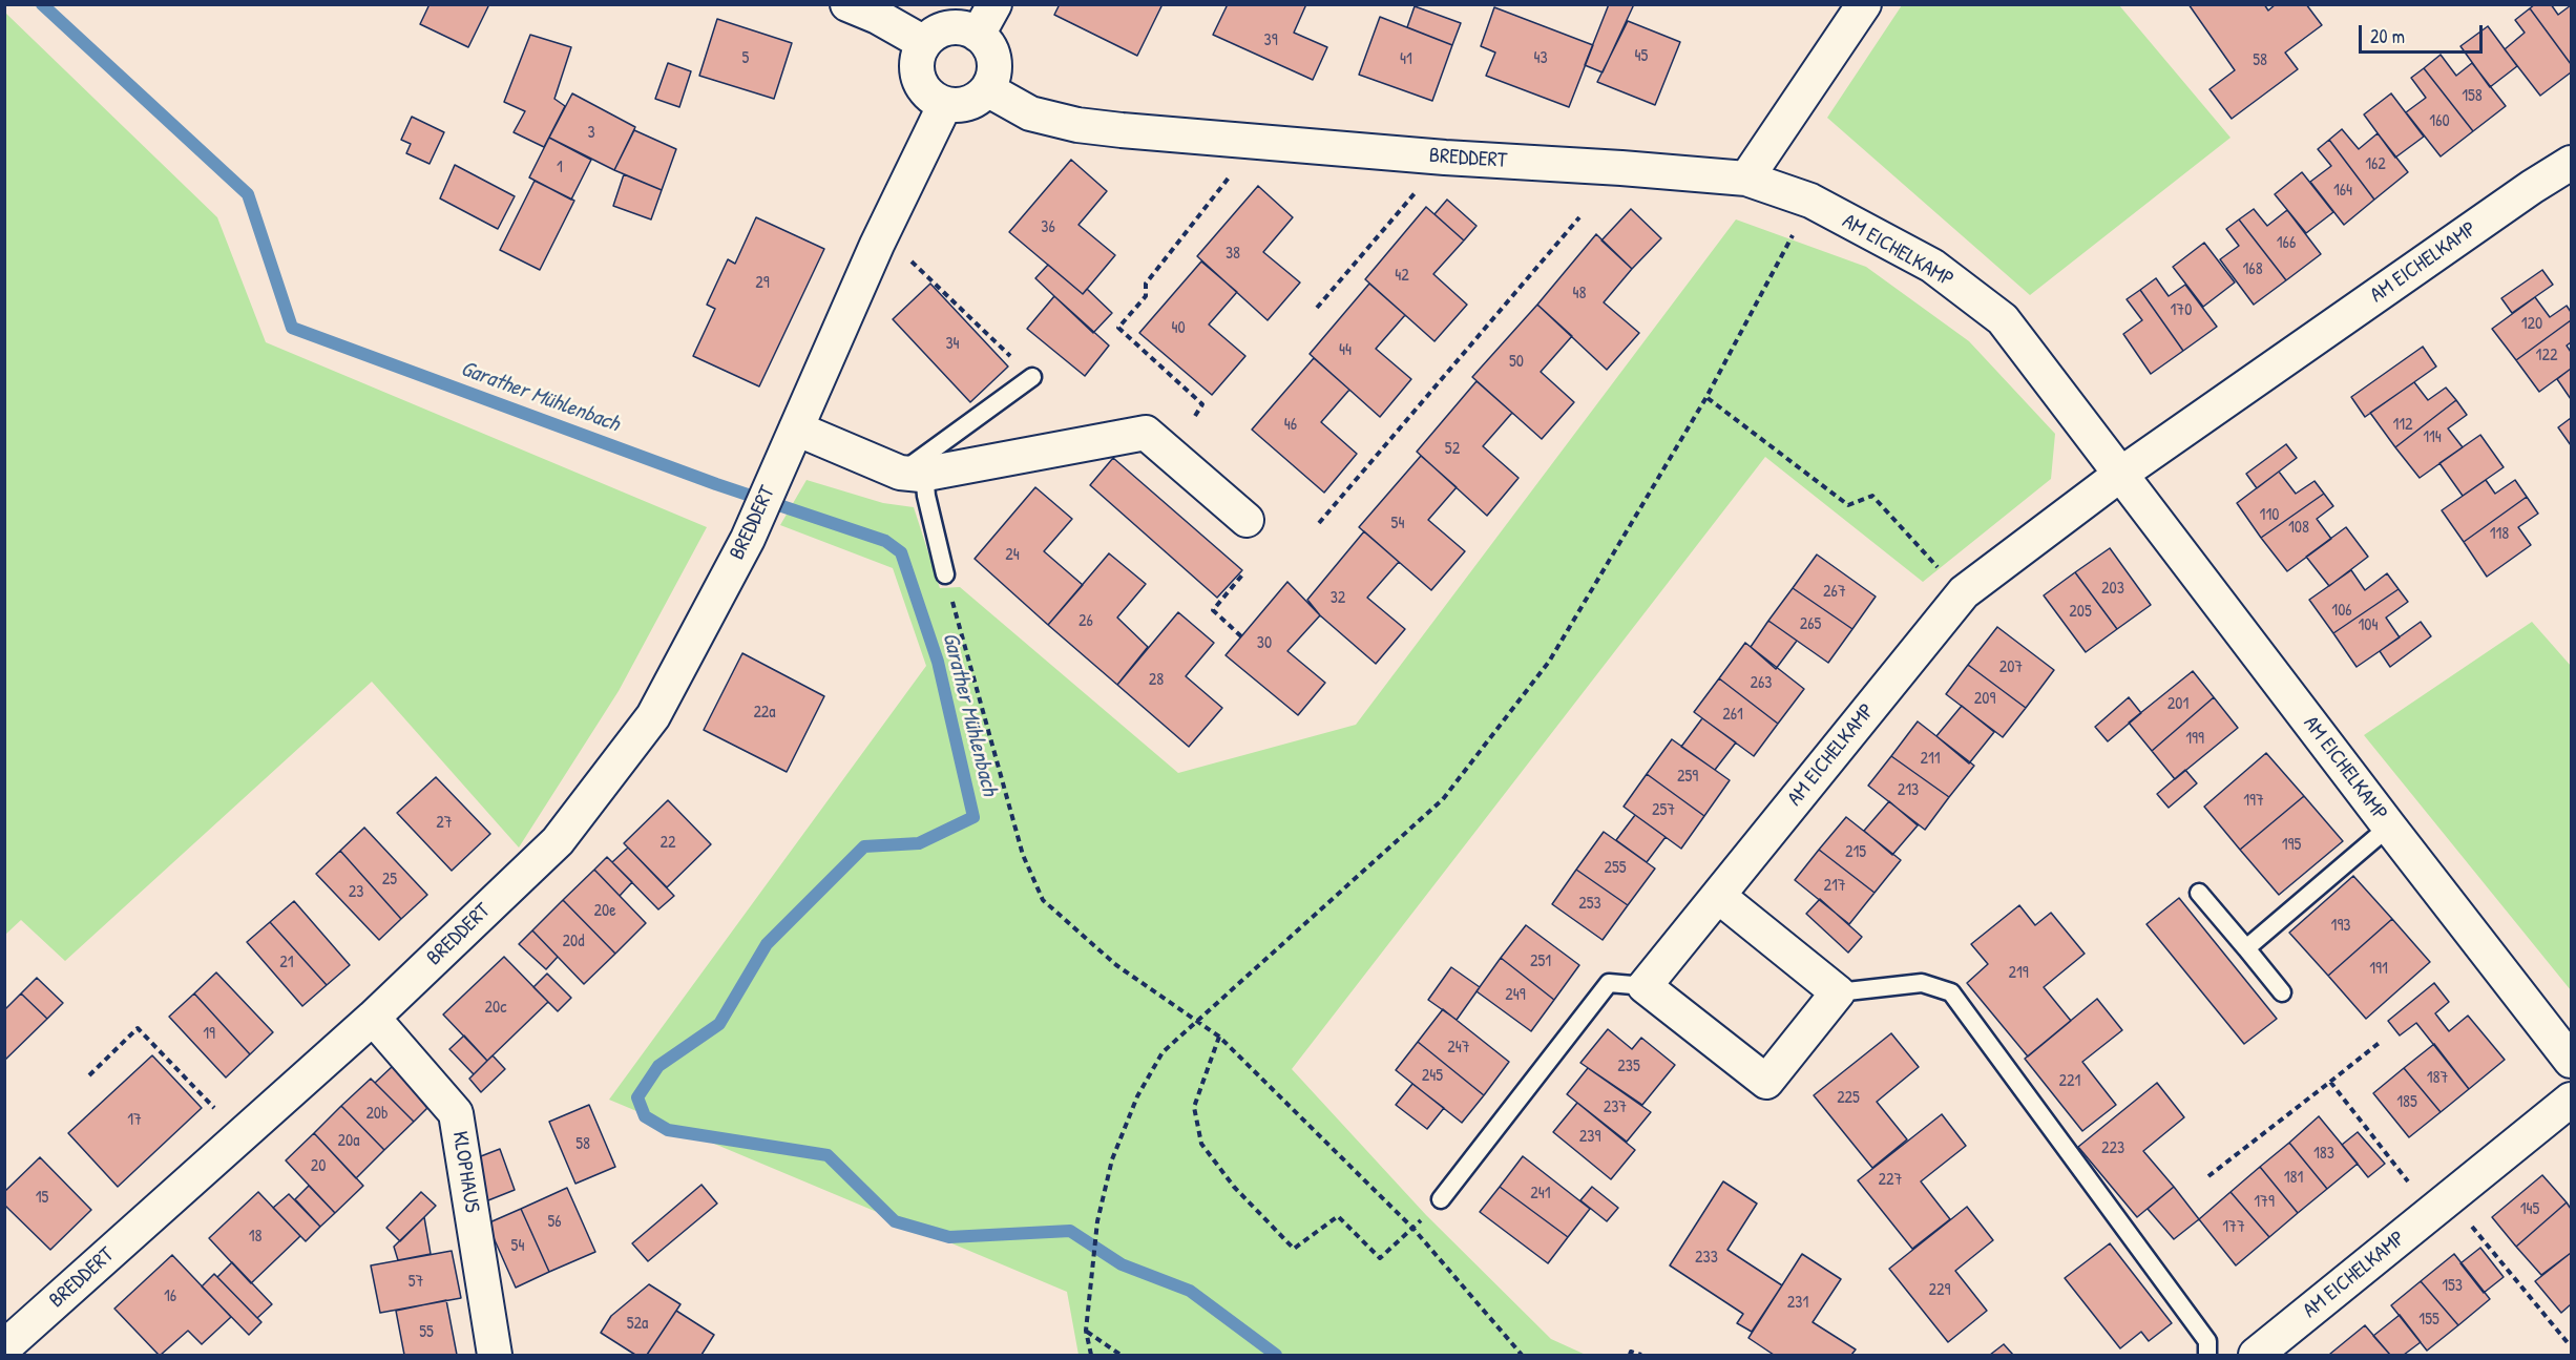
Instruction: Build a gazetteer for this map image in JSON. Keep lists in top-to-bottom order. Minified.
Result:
{"streets":{"street":["BREDDERT","AM EICHELKAMP","KLOPHAUS"]},"crossings":[["BREDDERT","AM EICHELKAMP"],["BREDDERT","KLOPHAUS"]],"water":["Garather Mühlenbach"],"house_numbers":["39","45","5","43","41","58","158","160","3","162","1","164","36","166","38","168","42","29","48","170","120","40","34","44","122","50","46","112","114","52","110","54","108","118","24","203","267","32","106","205","26","265","104","30","207","28","263","209","201","22a","261","199","211","259","213","197","257","27","22","195","215","255","25","217","23","253","20e","193","20d","251","21","191","219","249","20c","19","247","235","245","187","221","225","185","237","20b","17","239","20a","58","223","183","20","181","227","241","15","179","145","56","177","18","54","233","57","153","229","16","231","155","52a","55"],"scale_bar":"20 m"}
